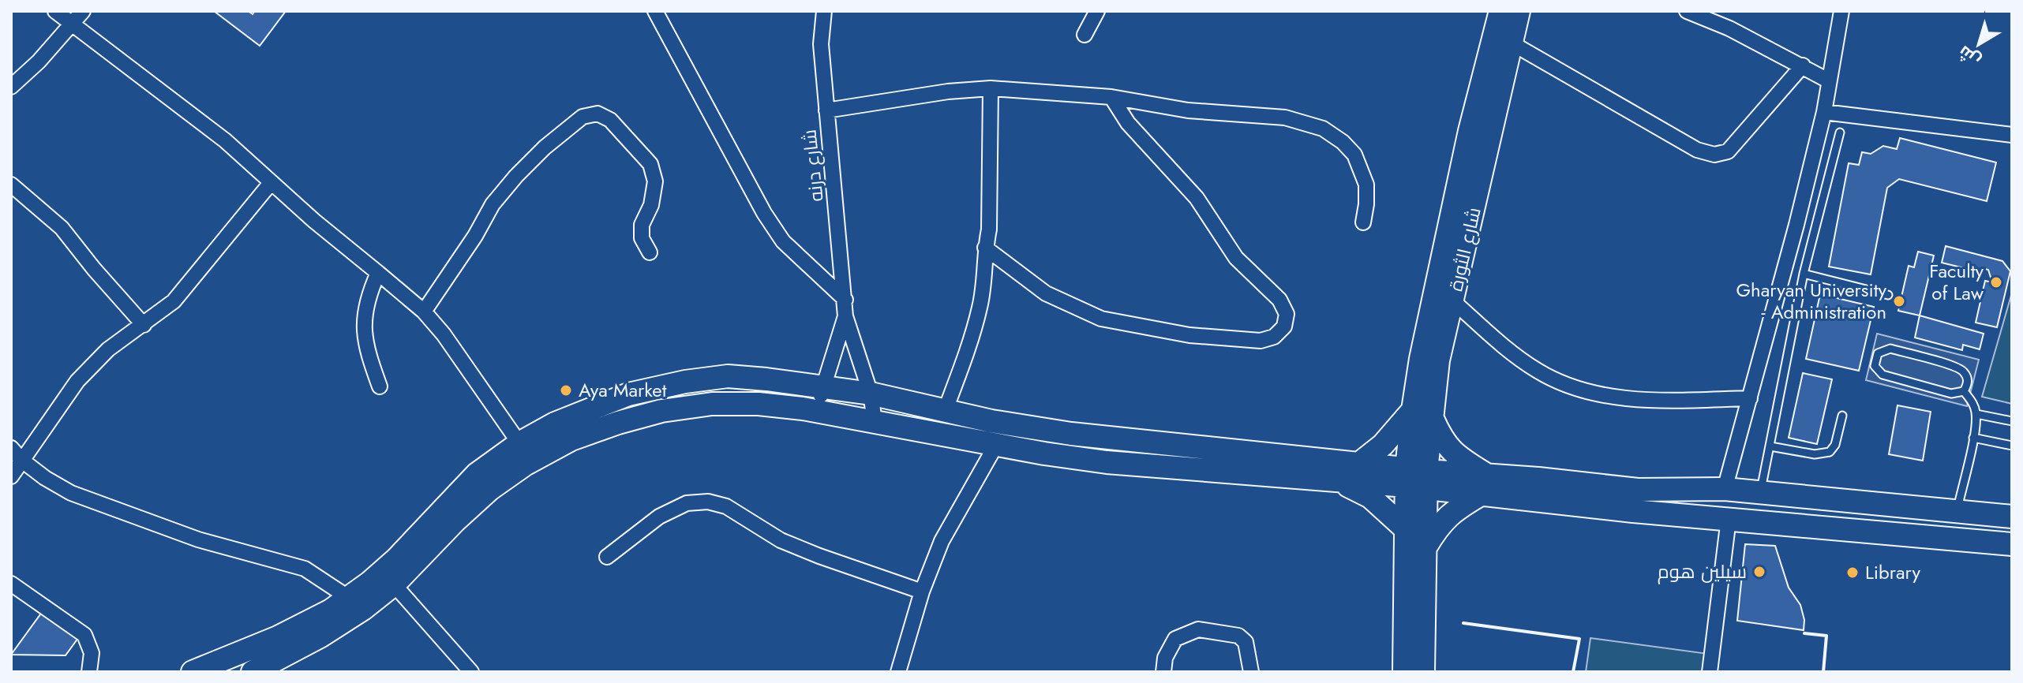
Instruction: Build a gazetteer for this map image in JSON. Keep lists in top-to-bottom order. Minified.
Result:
{"streets":{"main road":["شارع الثورة"],"street":["شارع درنه"]},"places":["Faculty of Law","Gharyan University - Administration","Aya Market","سيلين هوم","Library"],"north":"bottom left"}
